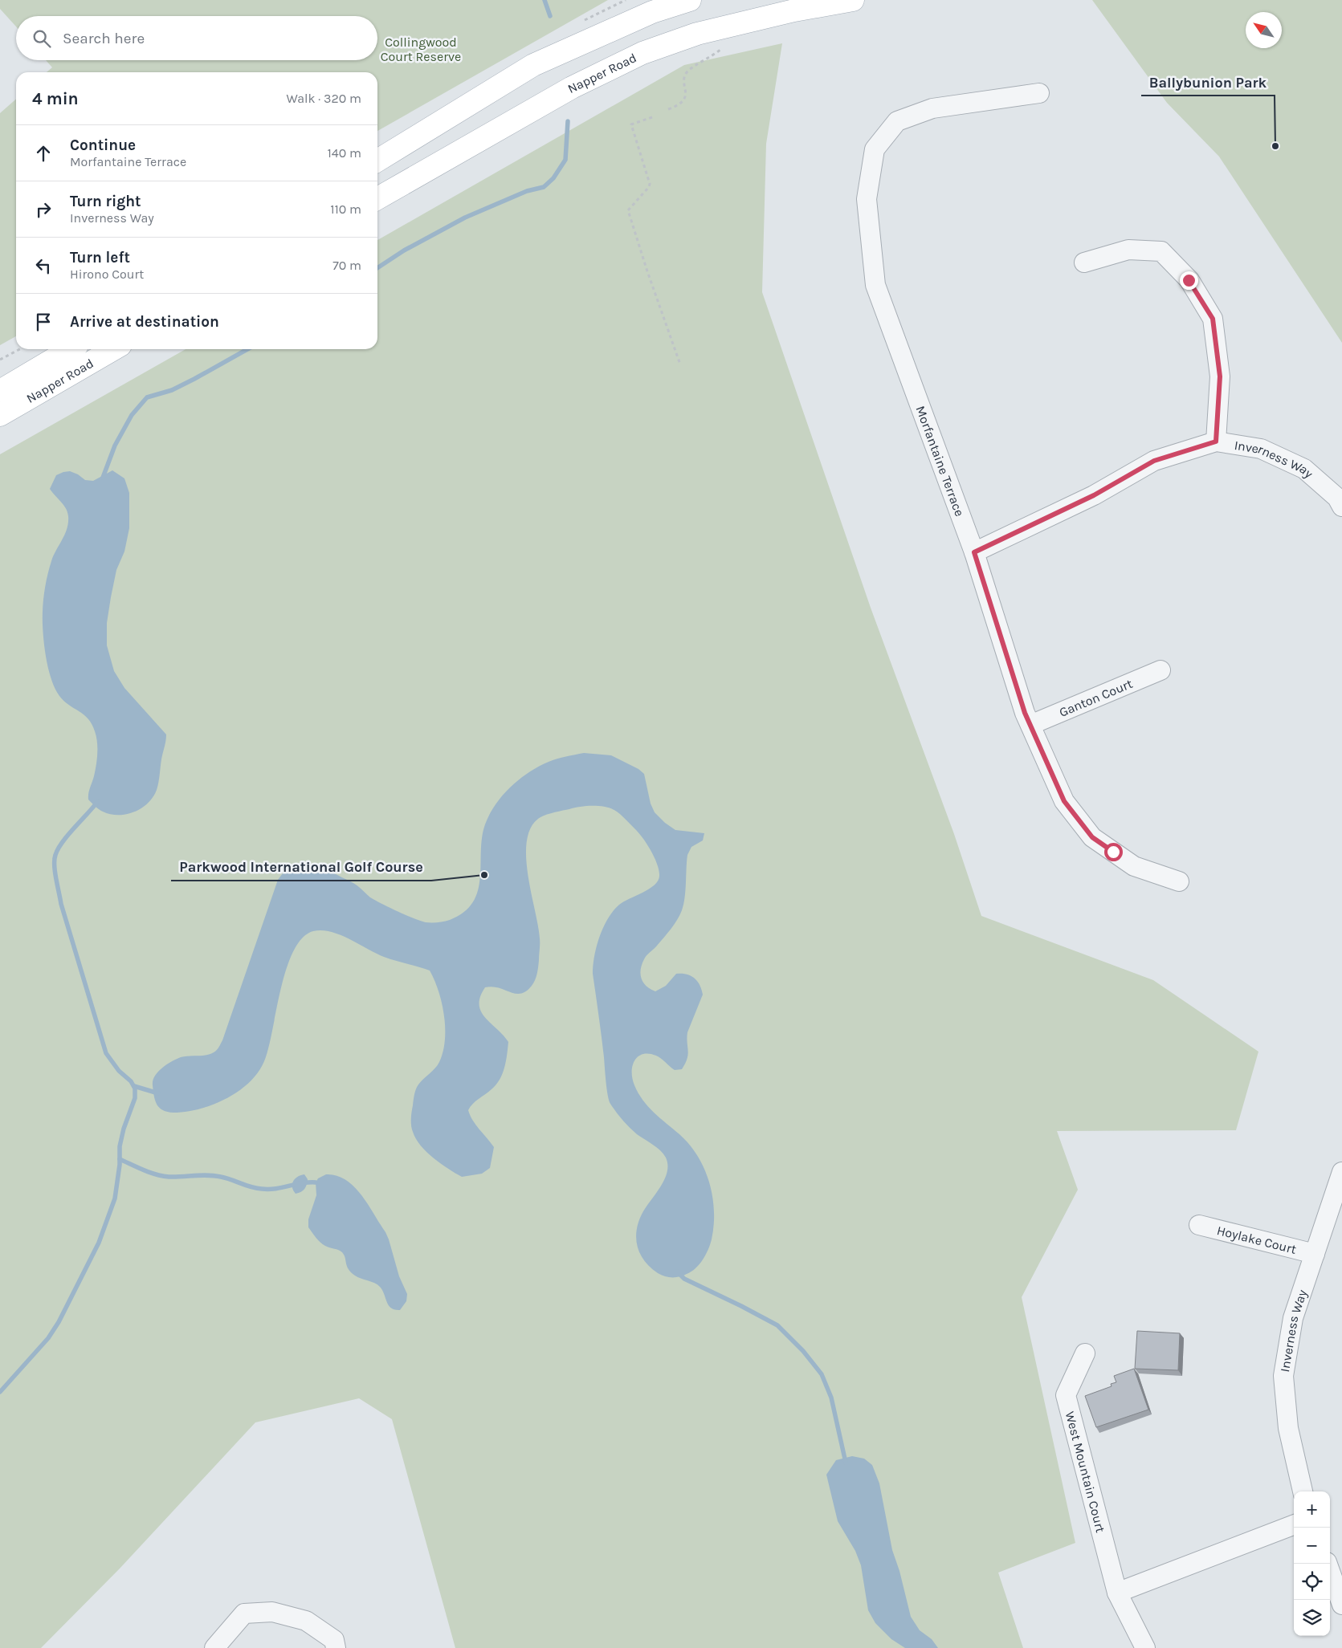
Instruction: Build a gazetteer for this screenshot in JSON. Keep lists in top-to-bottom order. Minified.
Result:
{"streets":{"main road":["Napper Road"],"street":["Morfantaine Terrace","Inverness Way","Ganton Court","Hoylake Court","West Mountain Court"]},"crossings":[["Morfantaine Terrace","Inverness Way"],["Morfantaine Terrace","Ganton Court"],["Inverness Way","Hoylake Court"]],"parks":["Collingwood Court Reserve"],"places":["Ballybunion Park","Parkwood International Golf Course"],"north":"top left","page":{"search":"Search here","heading":["4 min","Walk · 320 m"],"list":[["Continue","Morfantaine Terrace","140 m"],["Turn right","Inverness Way","110 m"],["Turn left","Hirono Court","70 m"],"Arrive at destination"],"map_buttons":["+","−"]}}
